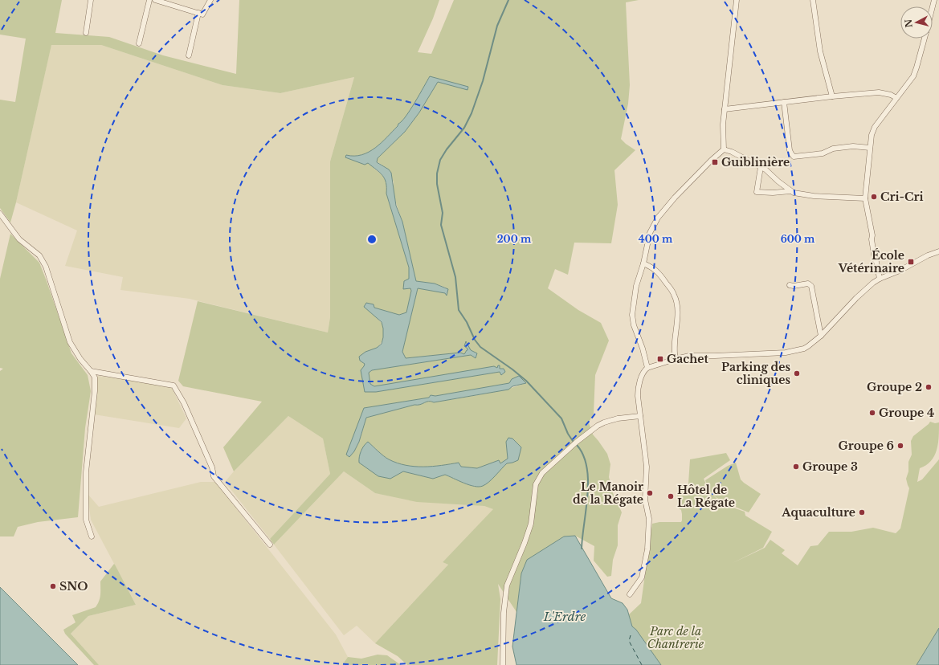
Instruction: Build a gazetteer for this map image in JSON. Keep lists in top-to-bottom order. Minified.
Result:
{"water":["L'Erdre"],"parks":["Parc de la Chantrerie"],"places":{"transit":["Guiblinière","École Vétérinaire","Gachet"],"other":["Cri-Cri","Parking des cliniques","Groupe 2","Groupe 4","Groupe 6","Groupe 3","Le Manoir de la Régate","Hôtel de La Régate","Aquaculture","SNO"]},"north":"left","rings":["200 m","400 m","600 m"]}
